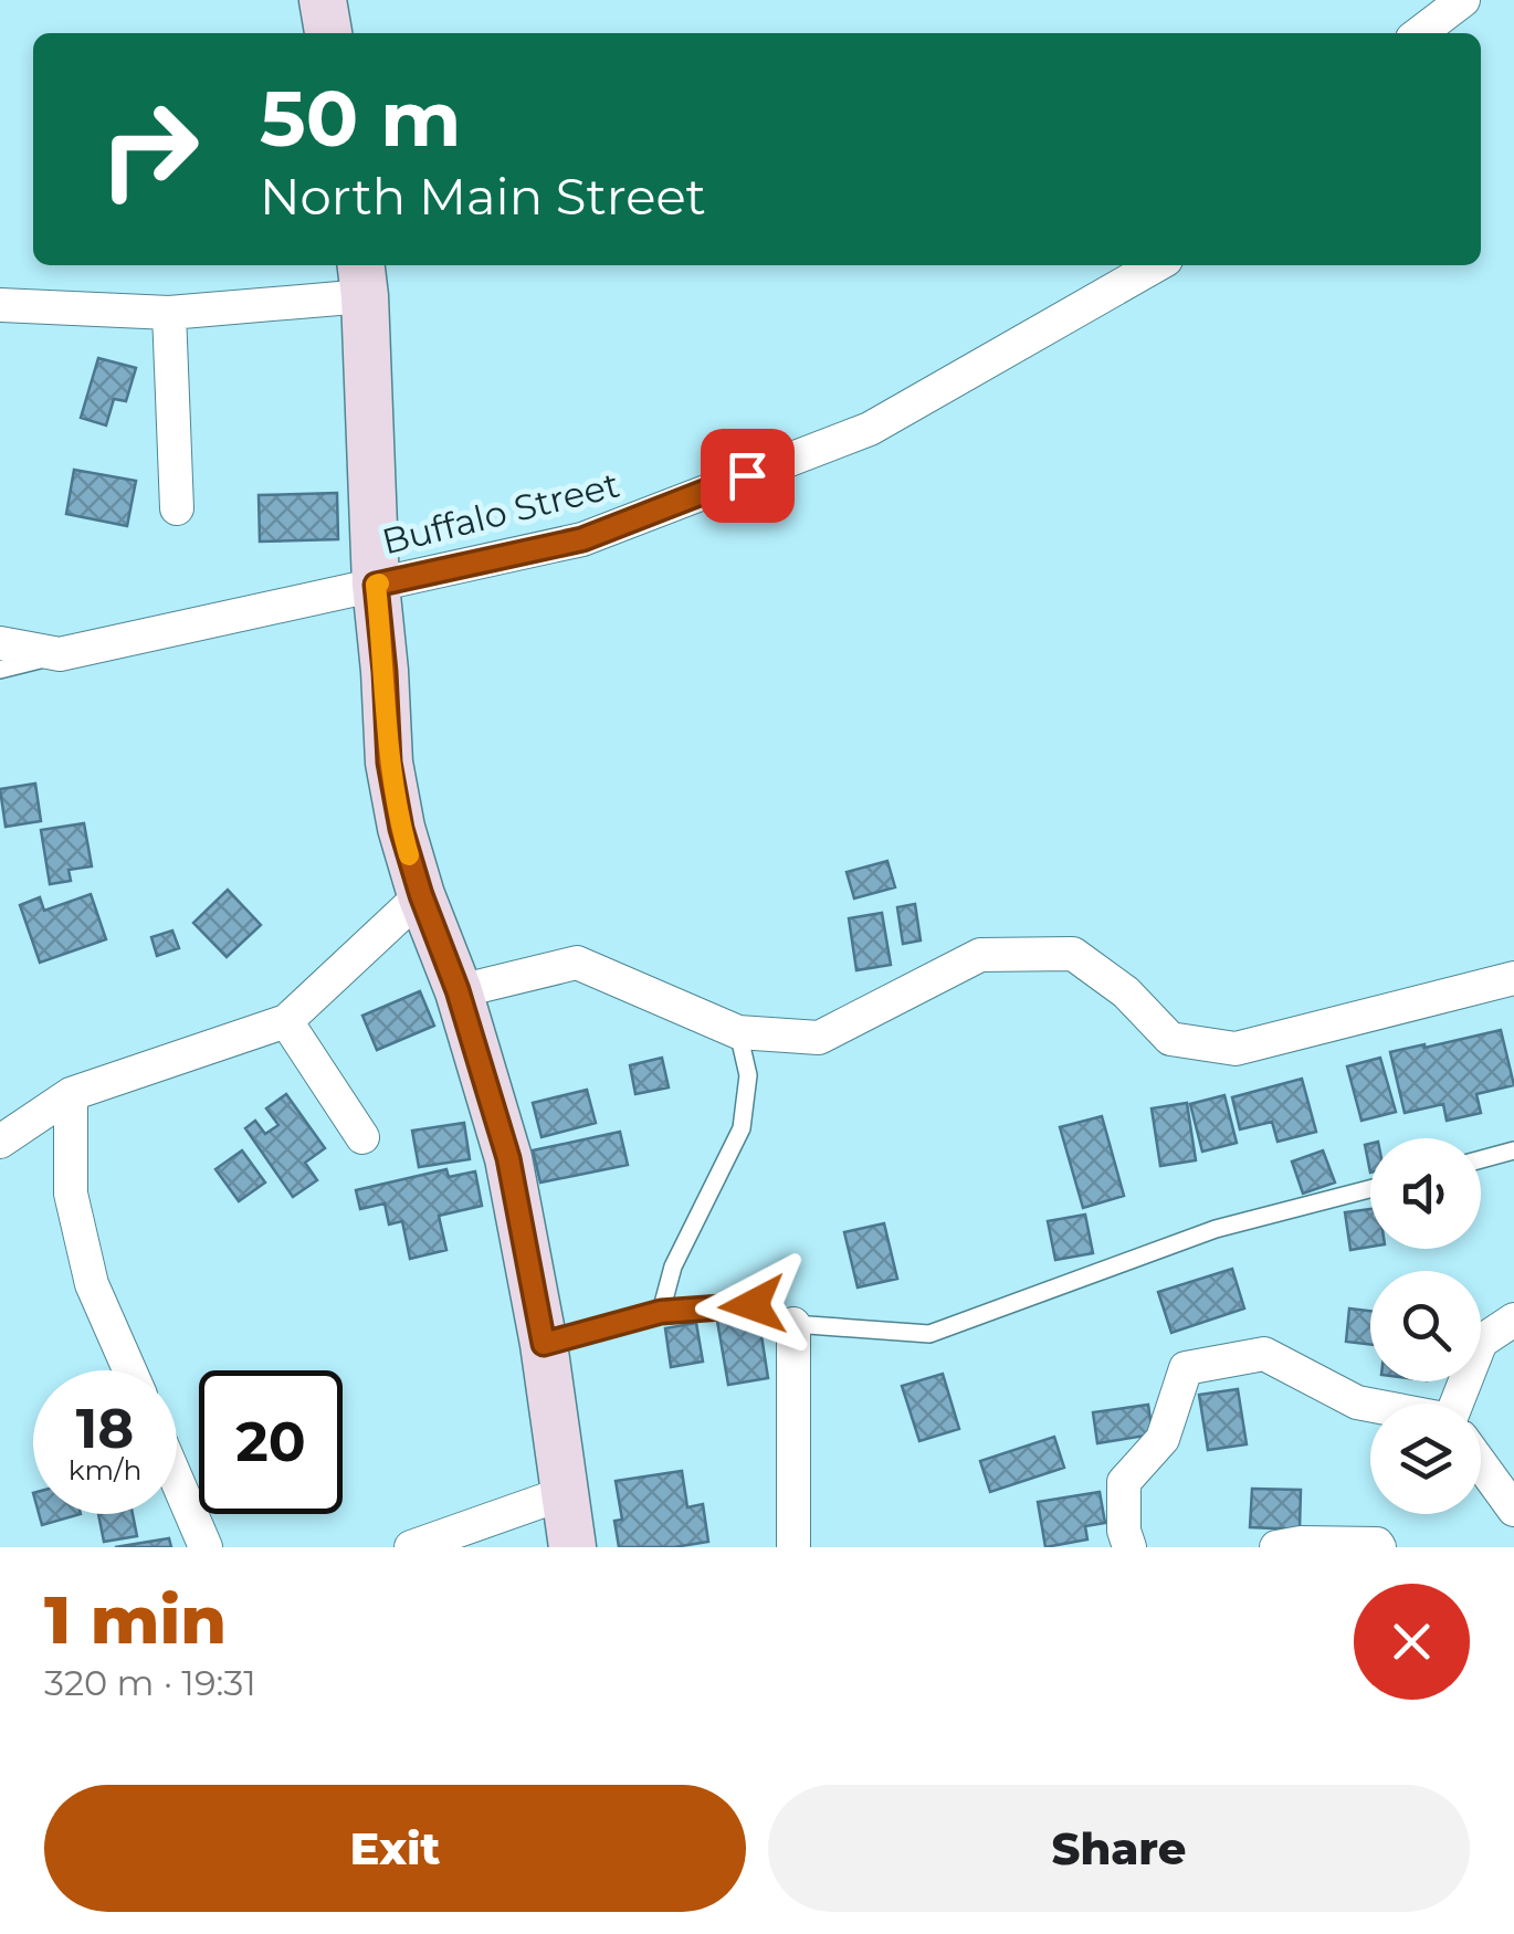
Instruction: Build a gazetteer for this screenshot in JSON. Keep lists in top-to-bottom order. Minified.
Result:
{"streets":{"street":["Buffalo Street"]},"page":{"turn":["50 m","North Main Street"],"speed":"18 km/h","limit":"20","heading":["1 min","320 m · 19:31"],"buttons":["Exit","Share"]}}
